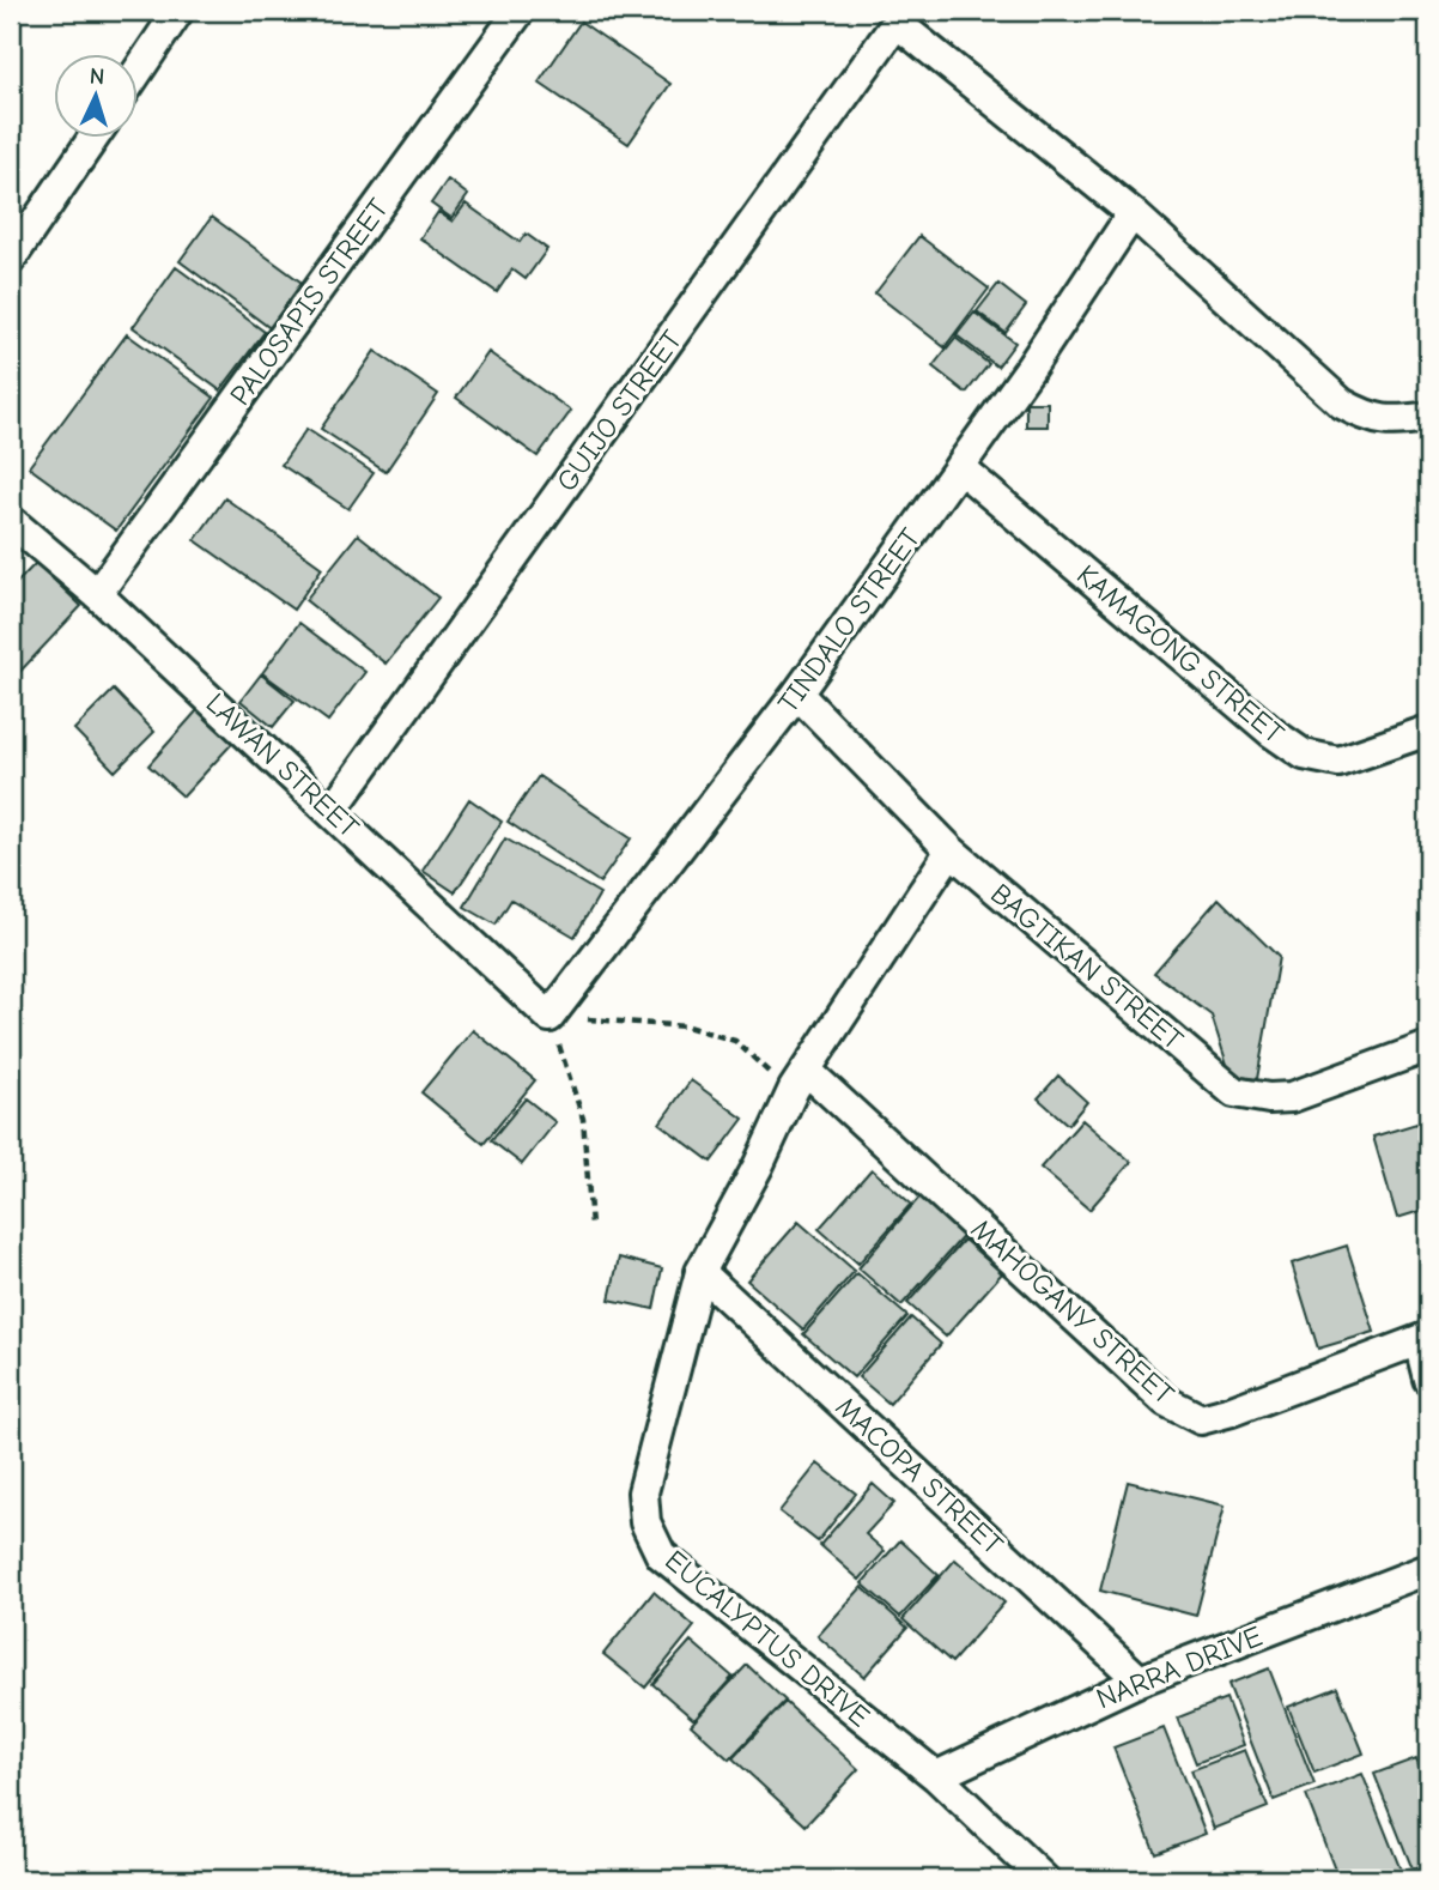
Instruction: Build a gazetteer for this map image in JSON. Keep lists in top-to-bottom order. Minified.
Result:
{"streets":{"street":["PALOSAPIS STREET","GUIJO STREET","TINDALO STREET","KAMAGONG STREET","LAWAN STREET","BAGTIKAN STREET","MAHOGANY STREET","MACOPA STREET","EUCALYPTUS DRIVE","NARRA DRIVE"]},"crossings":[["PALOSAPIS STREET","LAWAN STREET"],["GUIJO STREET","LAWAN STREET"],["TINDALO STREET","KAMAGONG STREET"],["TINDALO STREET","LAWAN STREET"],["TINDALO STREET","BAGTIKAN STREET"],["BAGTIKAN STREET","EUCALYPTUS DRIVE"],["MAHOGANY STREET","EUCALYPTUS DRIVE"],["MACOPA STREET","EUCALYPTUS DRIVE"],["MACOPA STREET","NARRA DRIVE"],["EUCALYPTUS DRIVE","NARRA DRIVE"]],"north":"top"}
